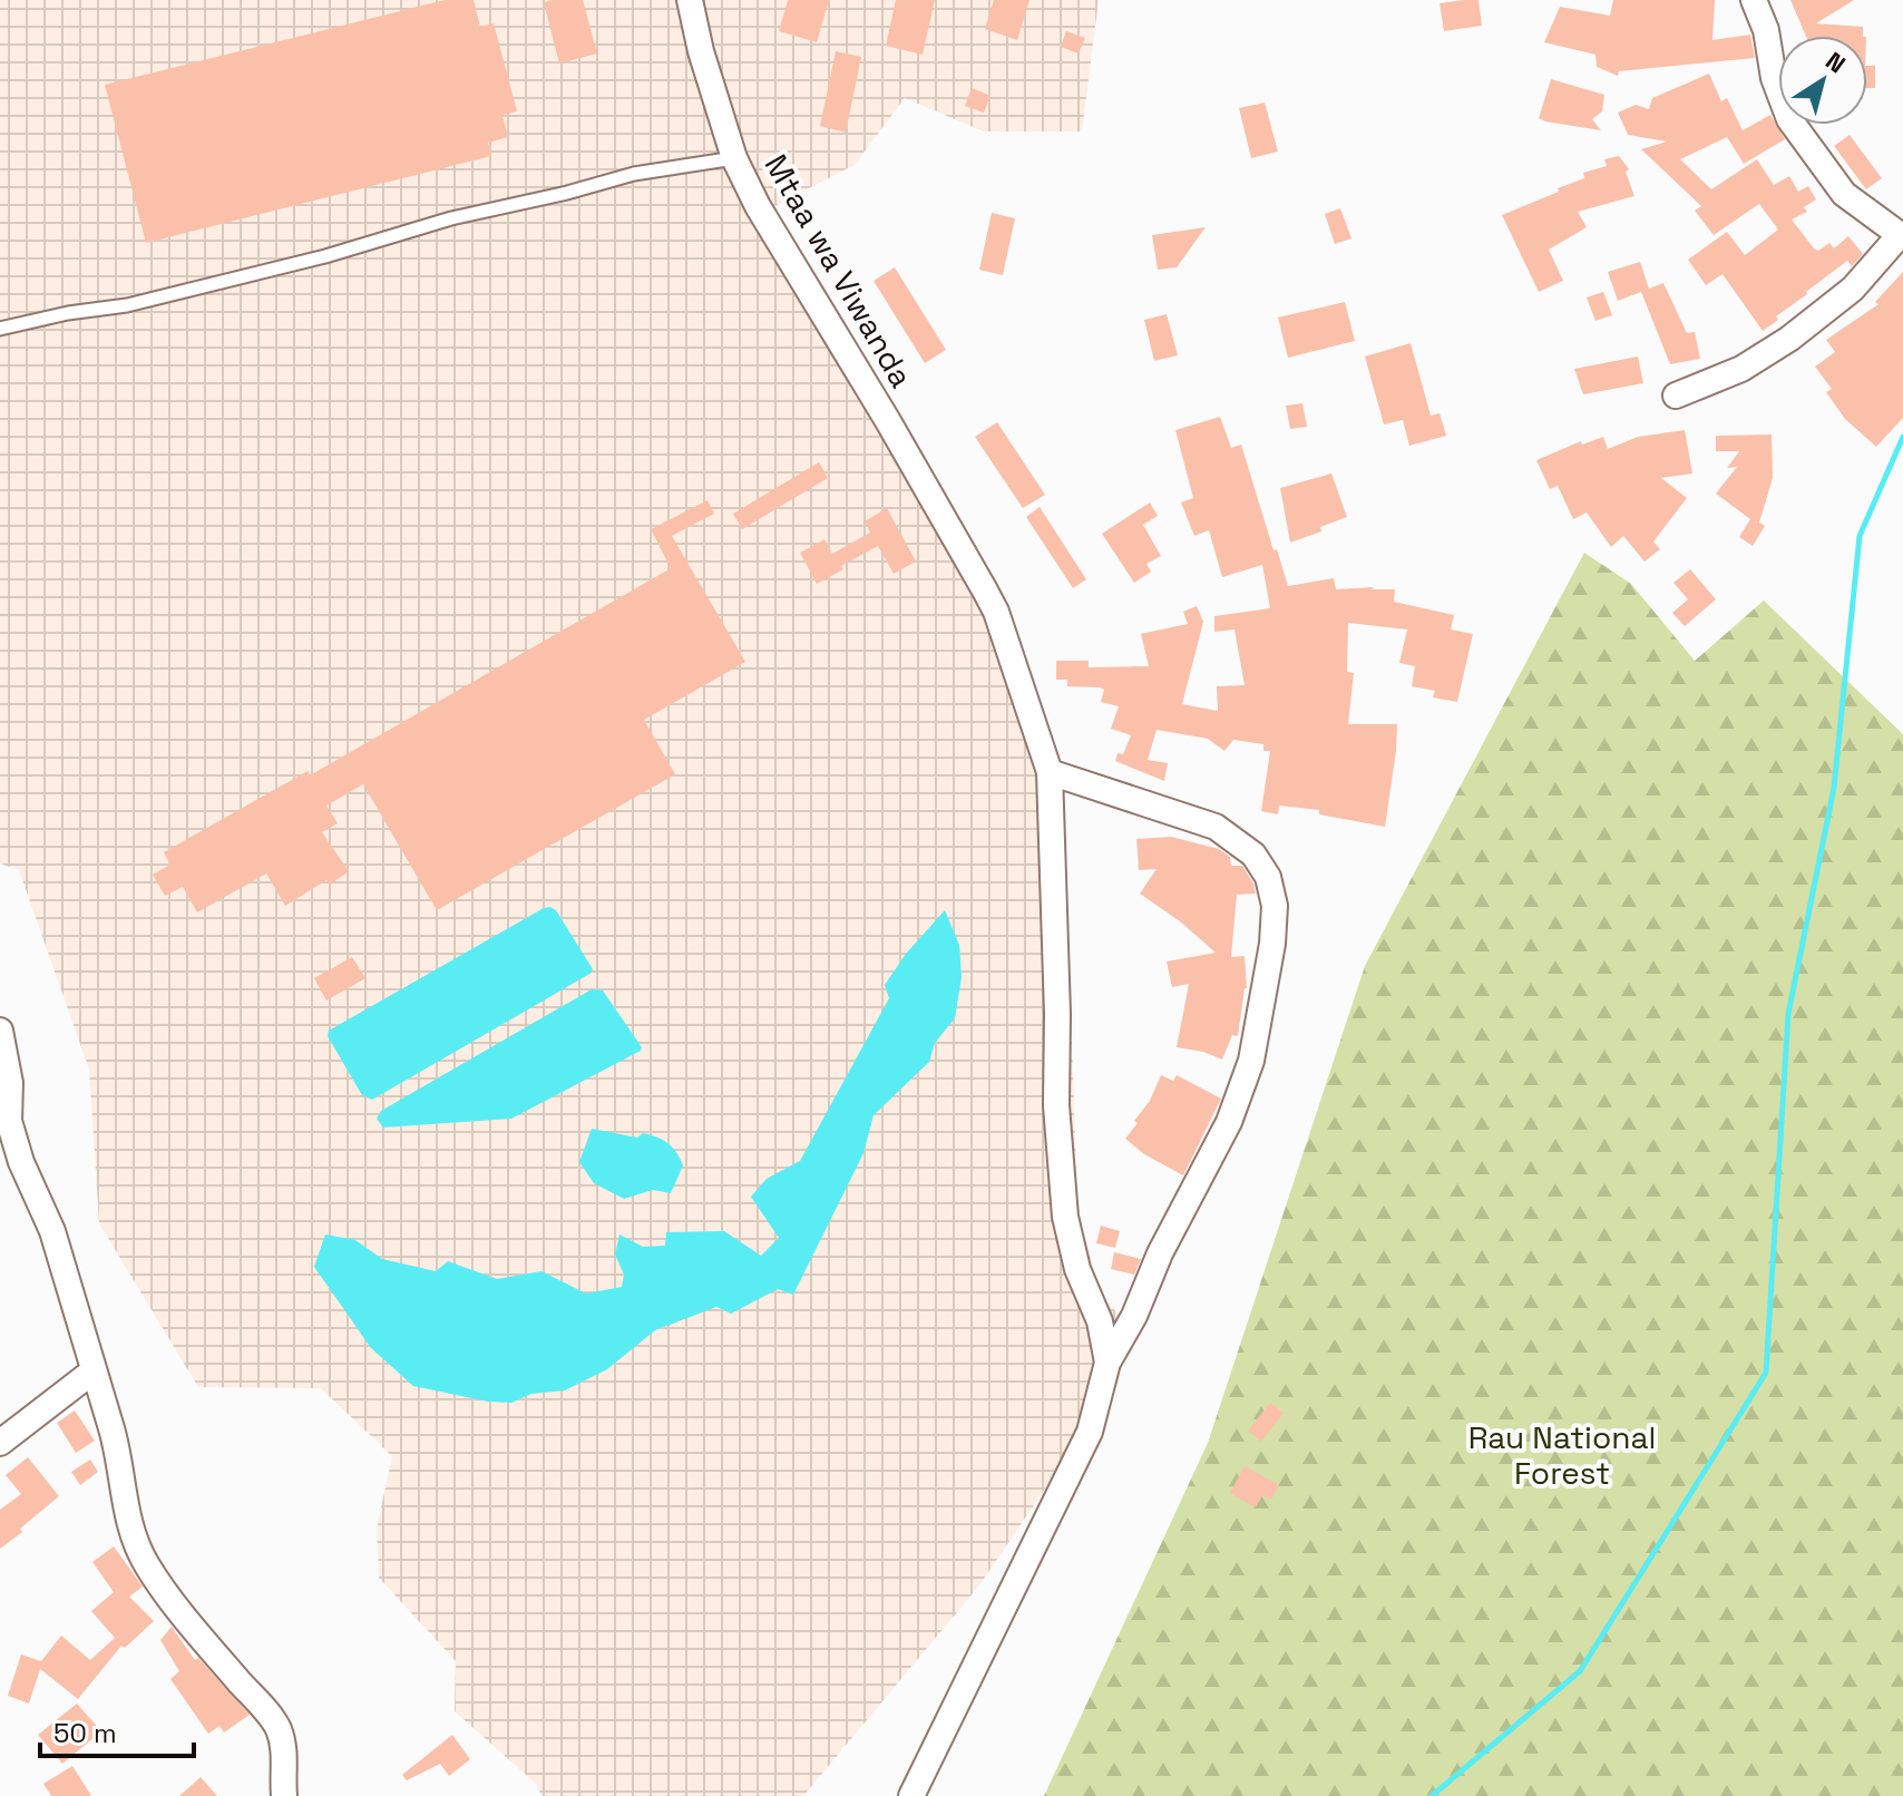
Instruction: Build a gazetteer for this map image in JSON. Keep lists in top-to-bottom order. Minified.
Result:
{"streets":{"street":["Mtaa wa Viwanda"]},"parks":["Rau National Forest"],"scale_bar":"50 m","north":"top right"}
